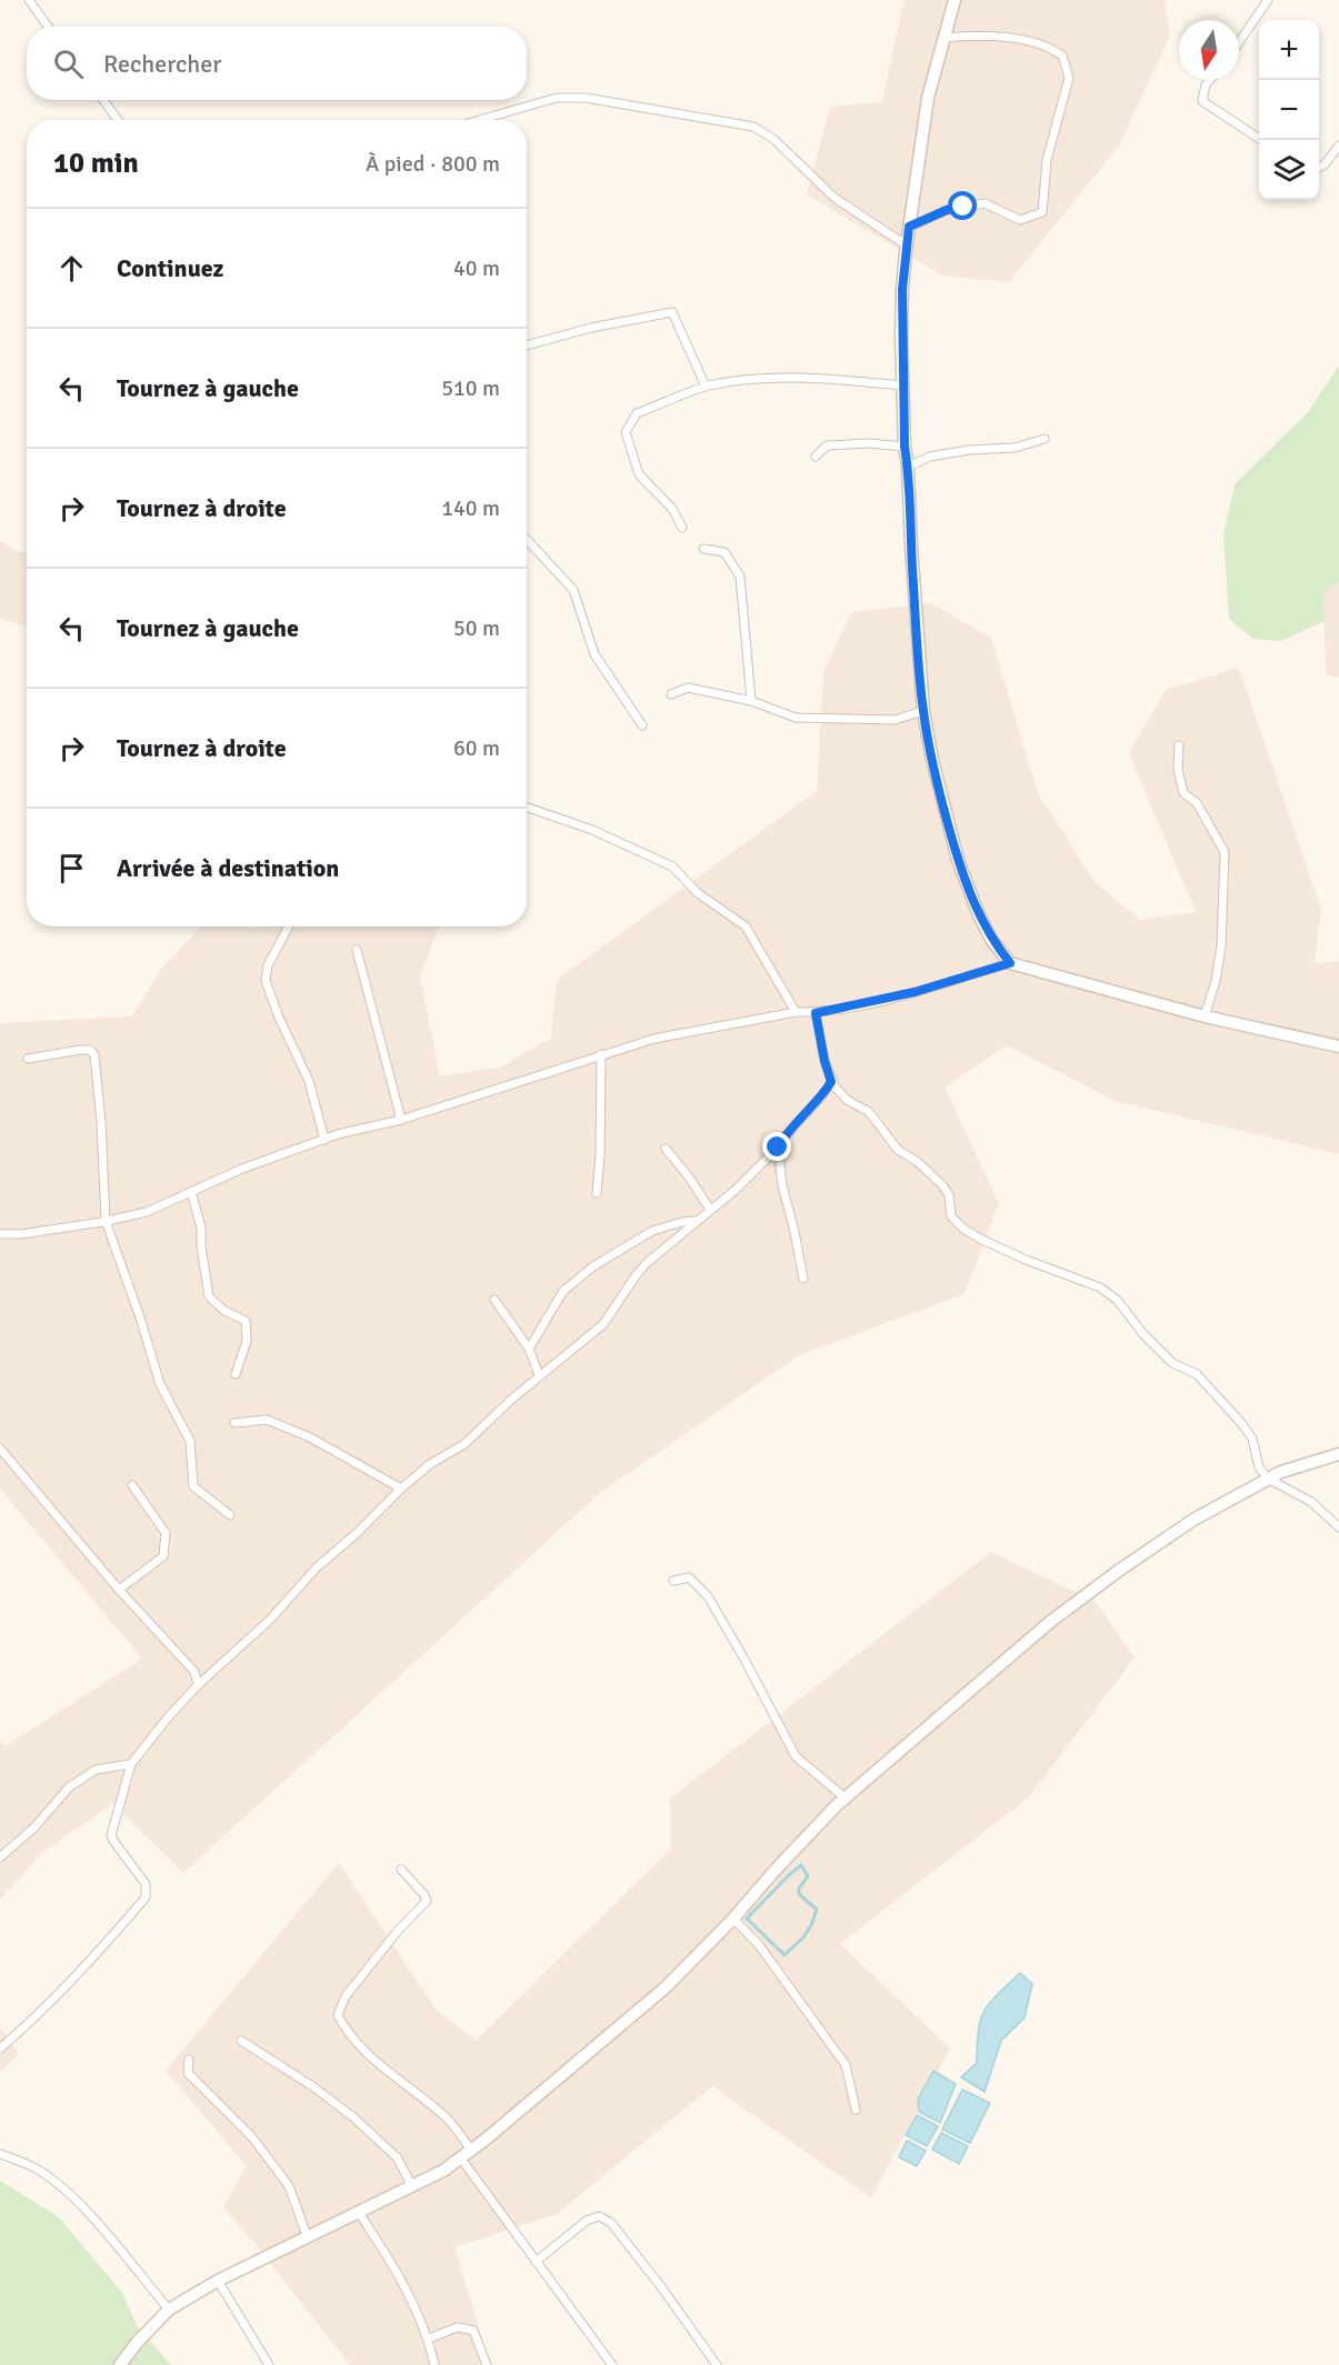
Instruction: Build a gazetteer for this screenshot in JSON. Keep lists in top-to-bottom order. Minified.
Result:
{"north":"bottom","page":{"map_buttons":["+","−"],"search":"Rechercher","heading":["10 min","À pied · 800 m"],"list":[["Continuez","40 m"],["Tournez à gauche","510 m"],["Tournez à droite","140 m"],["Tournez à gauche","50 m"],["Tournez à droite","60 m"],"Arrivée à destination"]}}
